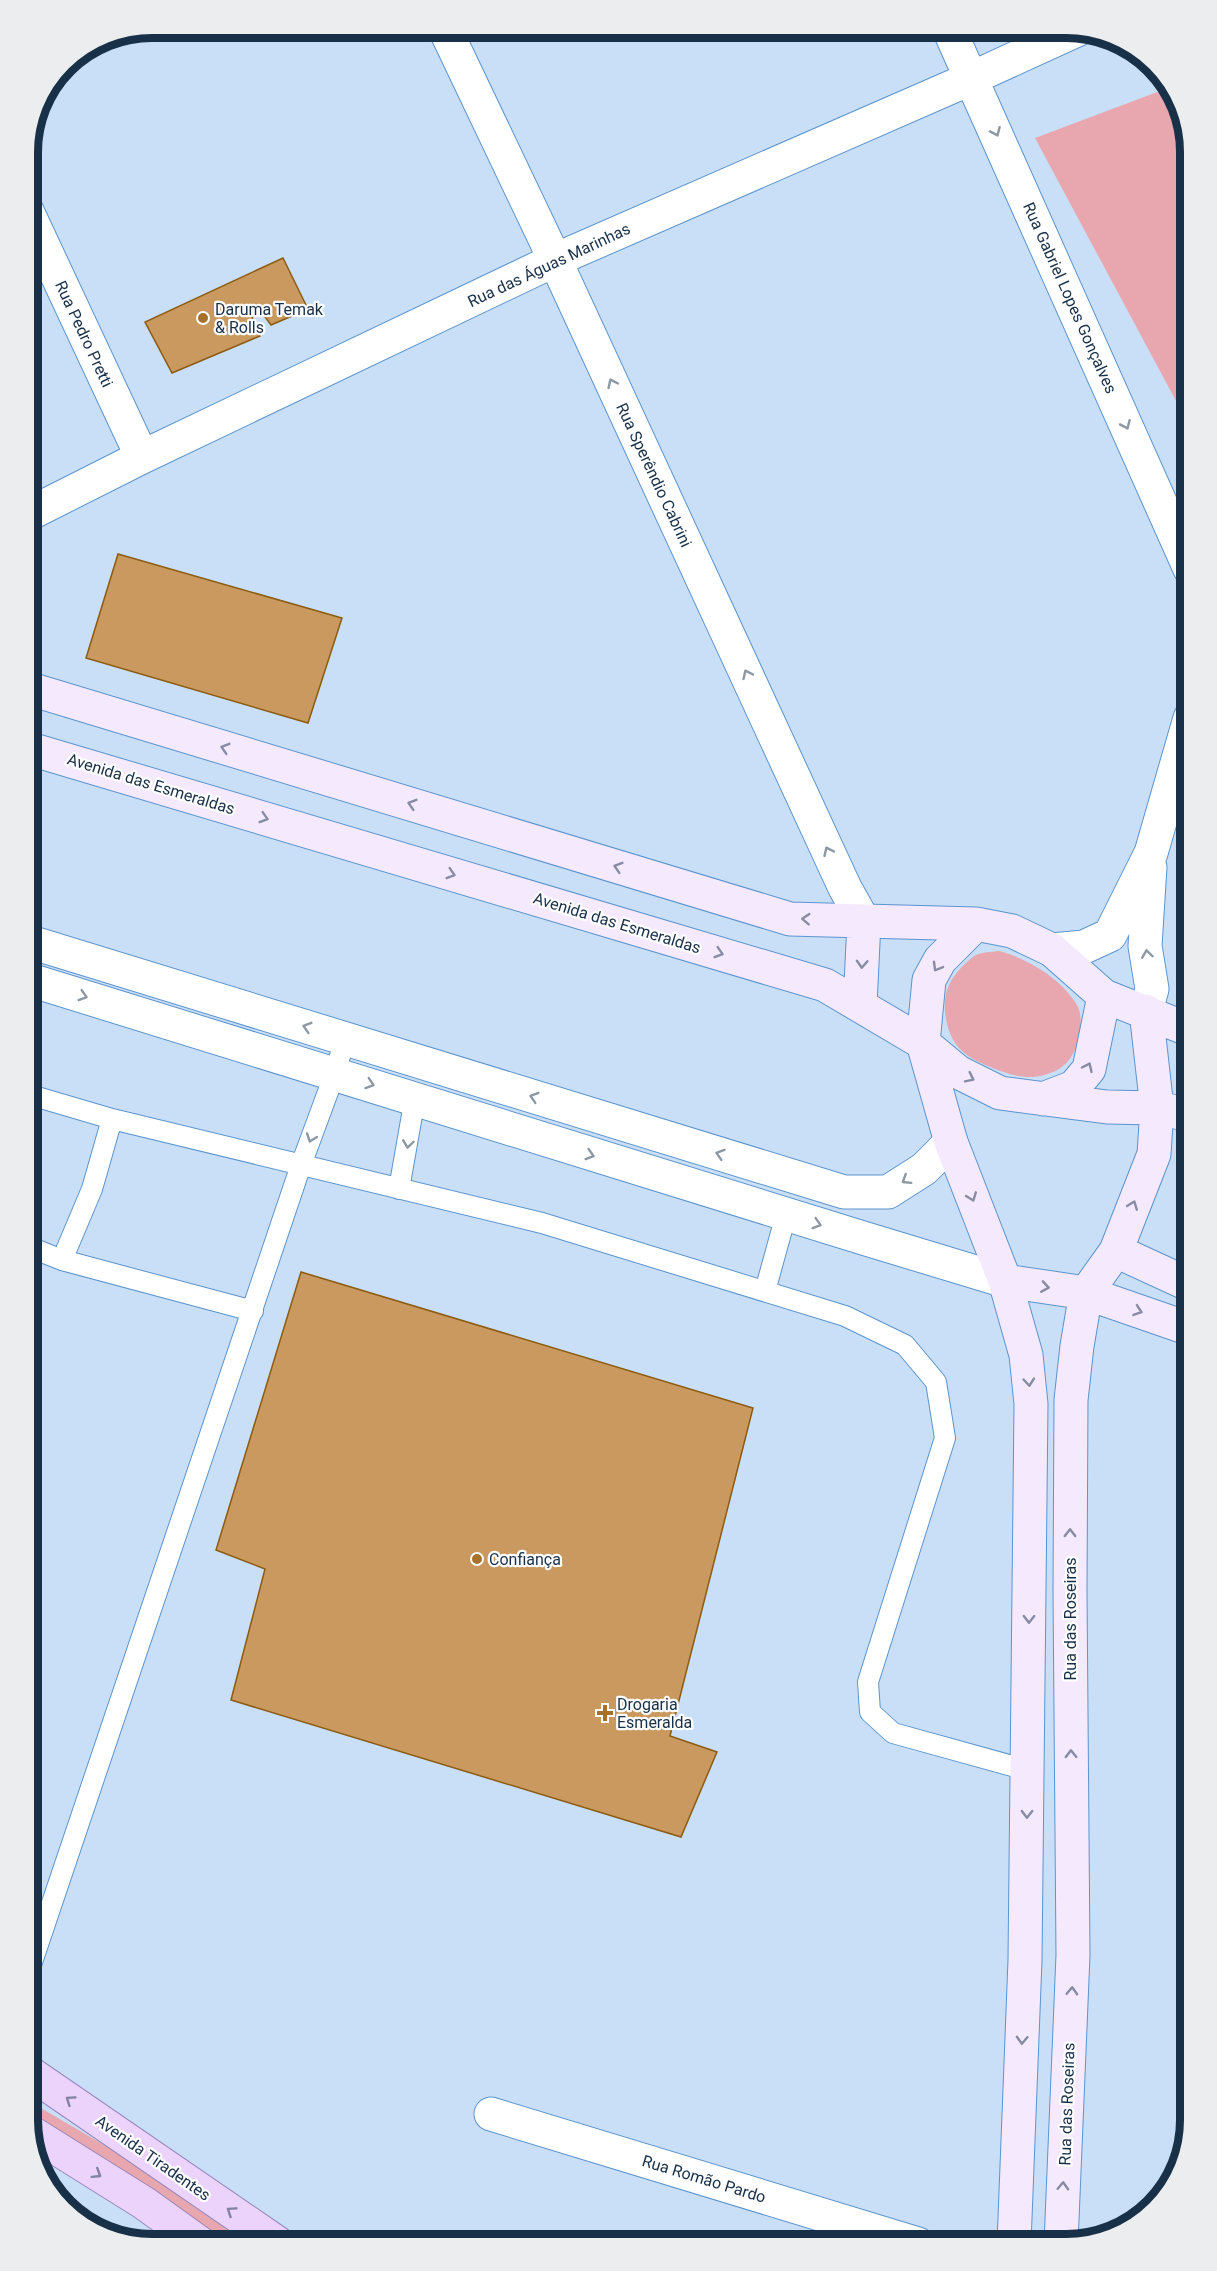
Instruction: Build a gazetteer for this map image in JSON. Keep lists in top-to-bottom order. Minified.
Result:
{"streets":{"main road":["Avenida das Esmeraldas","Rua das Roseiras","Avenida Tiradentes"],"street":["Rua das Águas Marinhas","Rua Gabriel Lopes Gonçalves","Rua Pedro Pretti","Rua Sperêndio Cabrini","Rua Romão Pardo"]},"crossings":[["Rua das Águas Marinhas","Rua Gabriel Lopes Gonçalves"],["Rua das Águas Marinhas","Rua Pedro Pretti"],["Rua das Águas Marinhas","Rua Sperêndio Cabrini"],["Avenida das Esmeraldas","Rua das Roseiras"]],"one_way":["Rua Gabriel Lopes Gonçalves","Rua Sperêndio Cabrini"],"places":{"other":["Daruma Temak & Rolls","Confiança"],"health":["Drogaria Esmeralda"]}}
